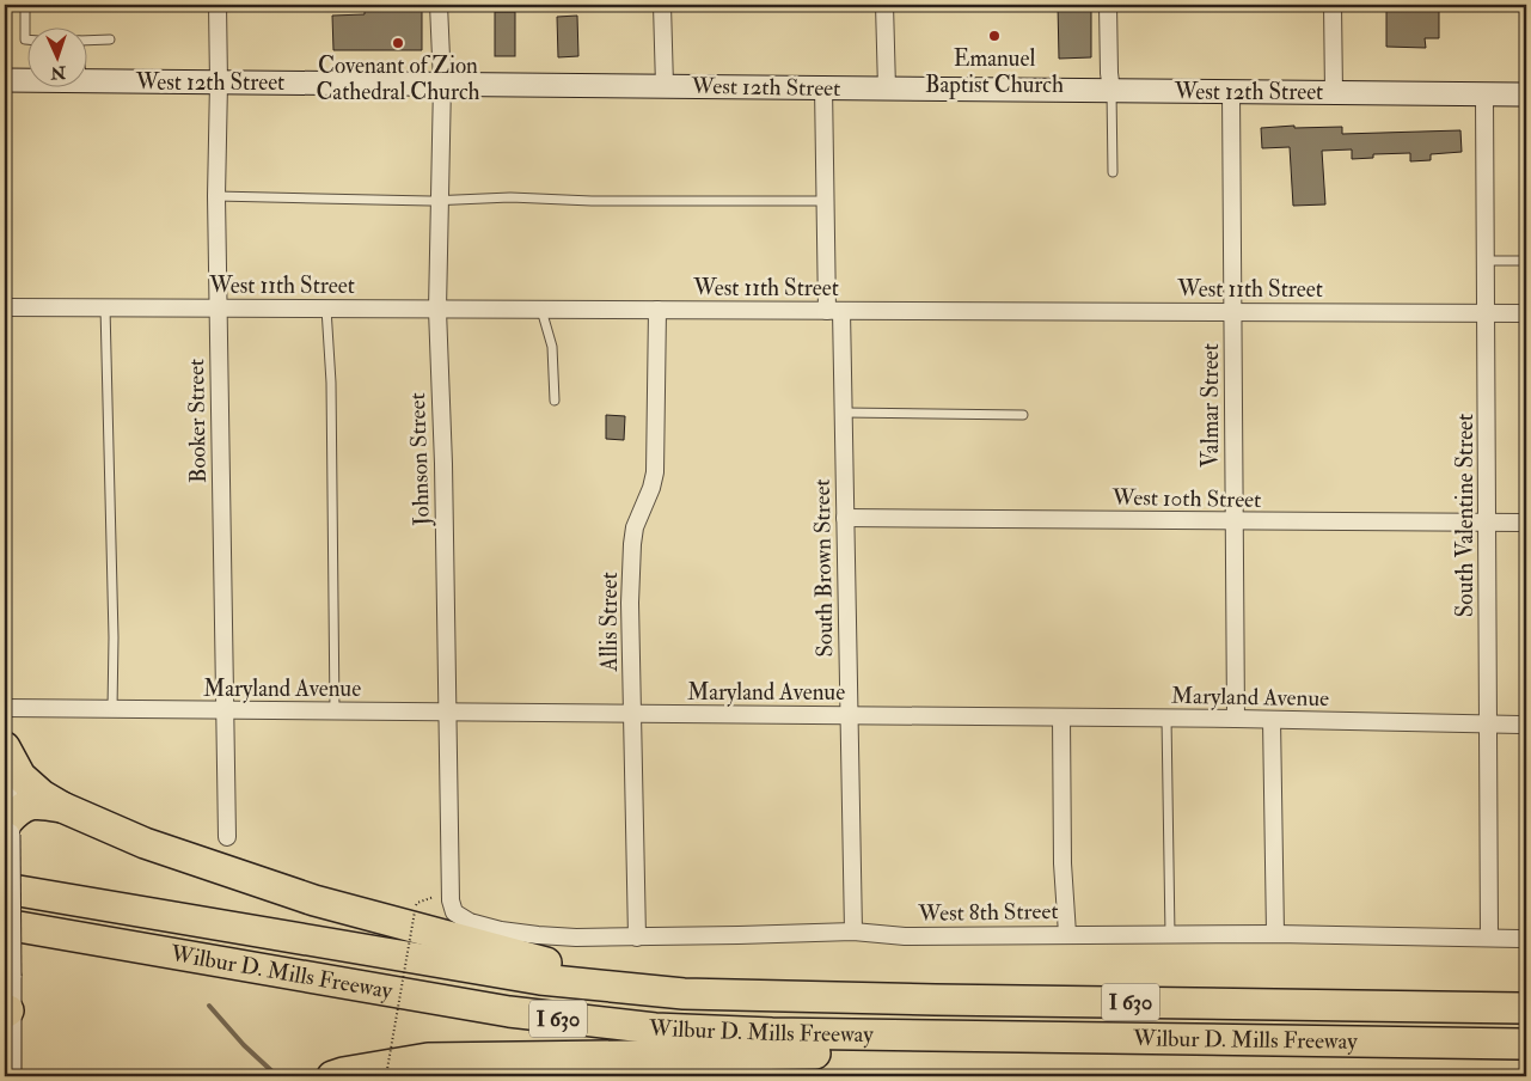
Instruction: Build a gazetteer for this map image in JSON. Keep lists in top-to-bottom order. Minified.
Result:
{"streets":{"highway":["Wilbur D. Mills Freeway","I 630"],"main road":["West 12th Street"],"street":["West 11th Street","Valmar Street","Booker Street","Johnson Street","West 10th Street","South Valentine Street","South Brown Street","Allis Street","Maryland Avenue","West 8th Street"]},"crossings":[["West 12th Street","Valmar Street"],["West 12th Street","Booker Street"],["West 12th Street","Johnson Street"],["West 12th Street","South Valentine Street"],["West 12th Street","South Brown Street"],["West 11th Street","Valmar Street"],["West 11th Street","Booker Street"],["West 11th Street","Johnson Street"],["West 11th Street","South Valentine Street"],["West 11th Street","South Brown Street"],["West 11th Street","Allis Street"],["Valmar Street","West 10th Street"],["Valmar Street","Maryland Avenue"],["Booker Street","Maryland Avenue"],["Johnson Street","Maryland Avenue"],["Johnson Street","West 8th Street"],["West 10th Street","South Valentine Street"],["West 10th Street","South Brown Street"],["South Valentine Street","Maryland Avenue"],["South Valentine Street","West 8th Street"],["South Brown Street","Maryland Avenue"],["South Brown Street","West 8th Street"],["Allis Street","Maryland Avenue"],["Allis Street","West 8th Street"]],"places":["Emanuel Baptist Church","Covenant of Zion Cathedral Church"],"north":"bottom"}
